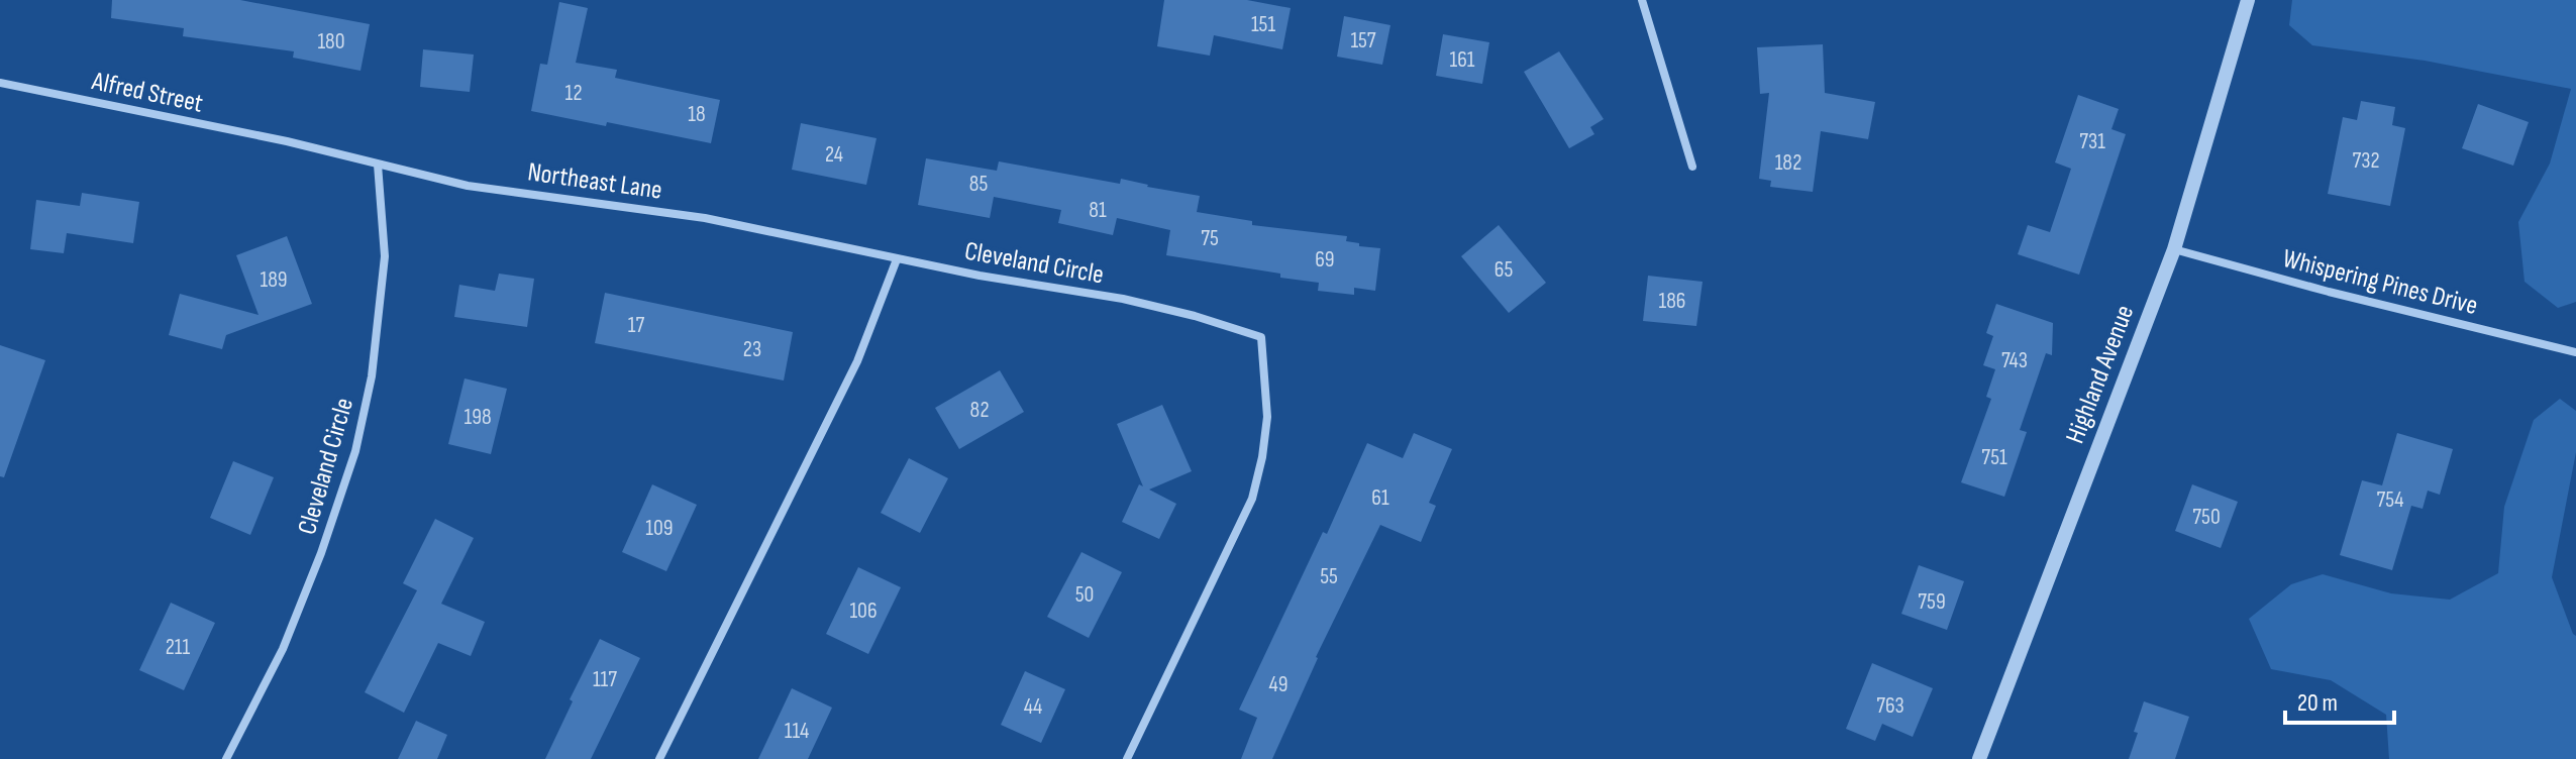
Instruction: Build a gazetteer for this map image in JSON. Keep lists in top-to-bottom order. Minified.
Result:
{"streets":{"street":["Alfred Street","Northeast Lane","Cleveland Circle","Whispering Pines Drive","Highland Avenue"]},"crossings":[["Alfred Street","Northeast Lane"],["Northeast Lane","Cleveland Circle"],["Whispering Pines Drive","Highland Avenue"]],"house_numbers":["151","157","180","161","12","18","731","24","732","182","85","81","75","69","65","189","186","17","23","743","82","198","751","61","754","750","109","55","50","759","106","211","117","49","763","44","114"],"scale_bar":"20 m"}
